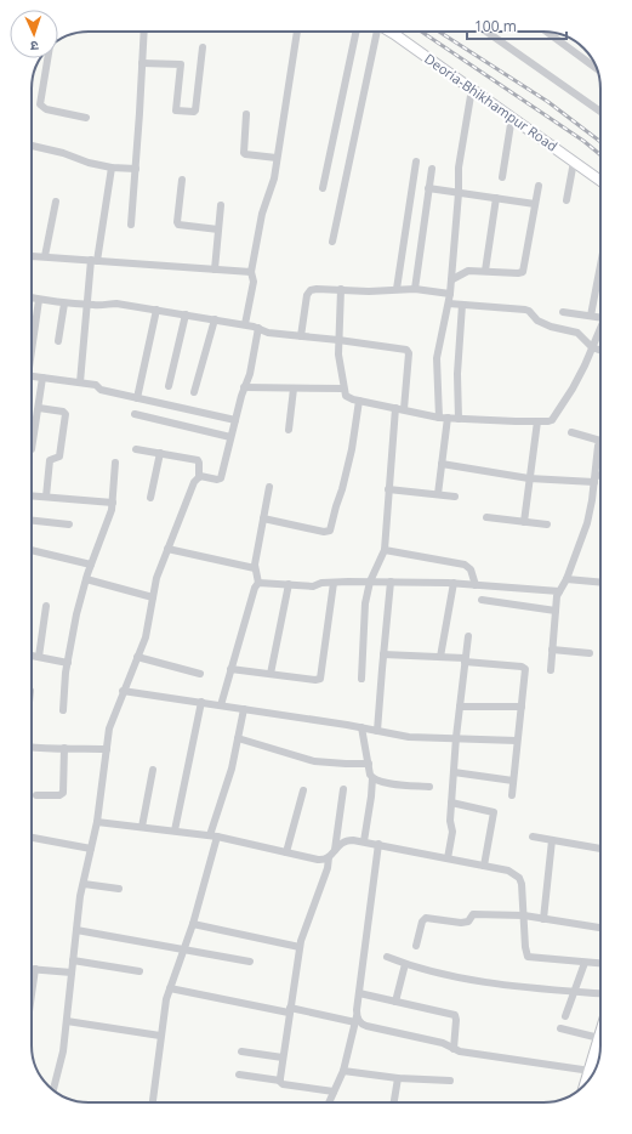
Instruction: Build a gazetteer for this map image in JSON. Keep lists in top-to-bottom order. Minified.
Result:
{"streets":{"main road":["Deoria-Bhikhampur Road"]},"scale_bar":"100 m","north":"bottom"}
